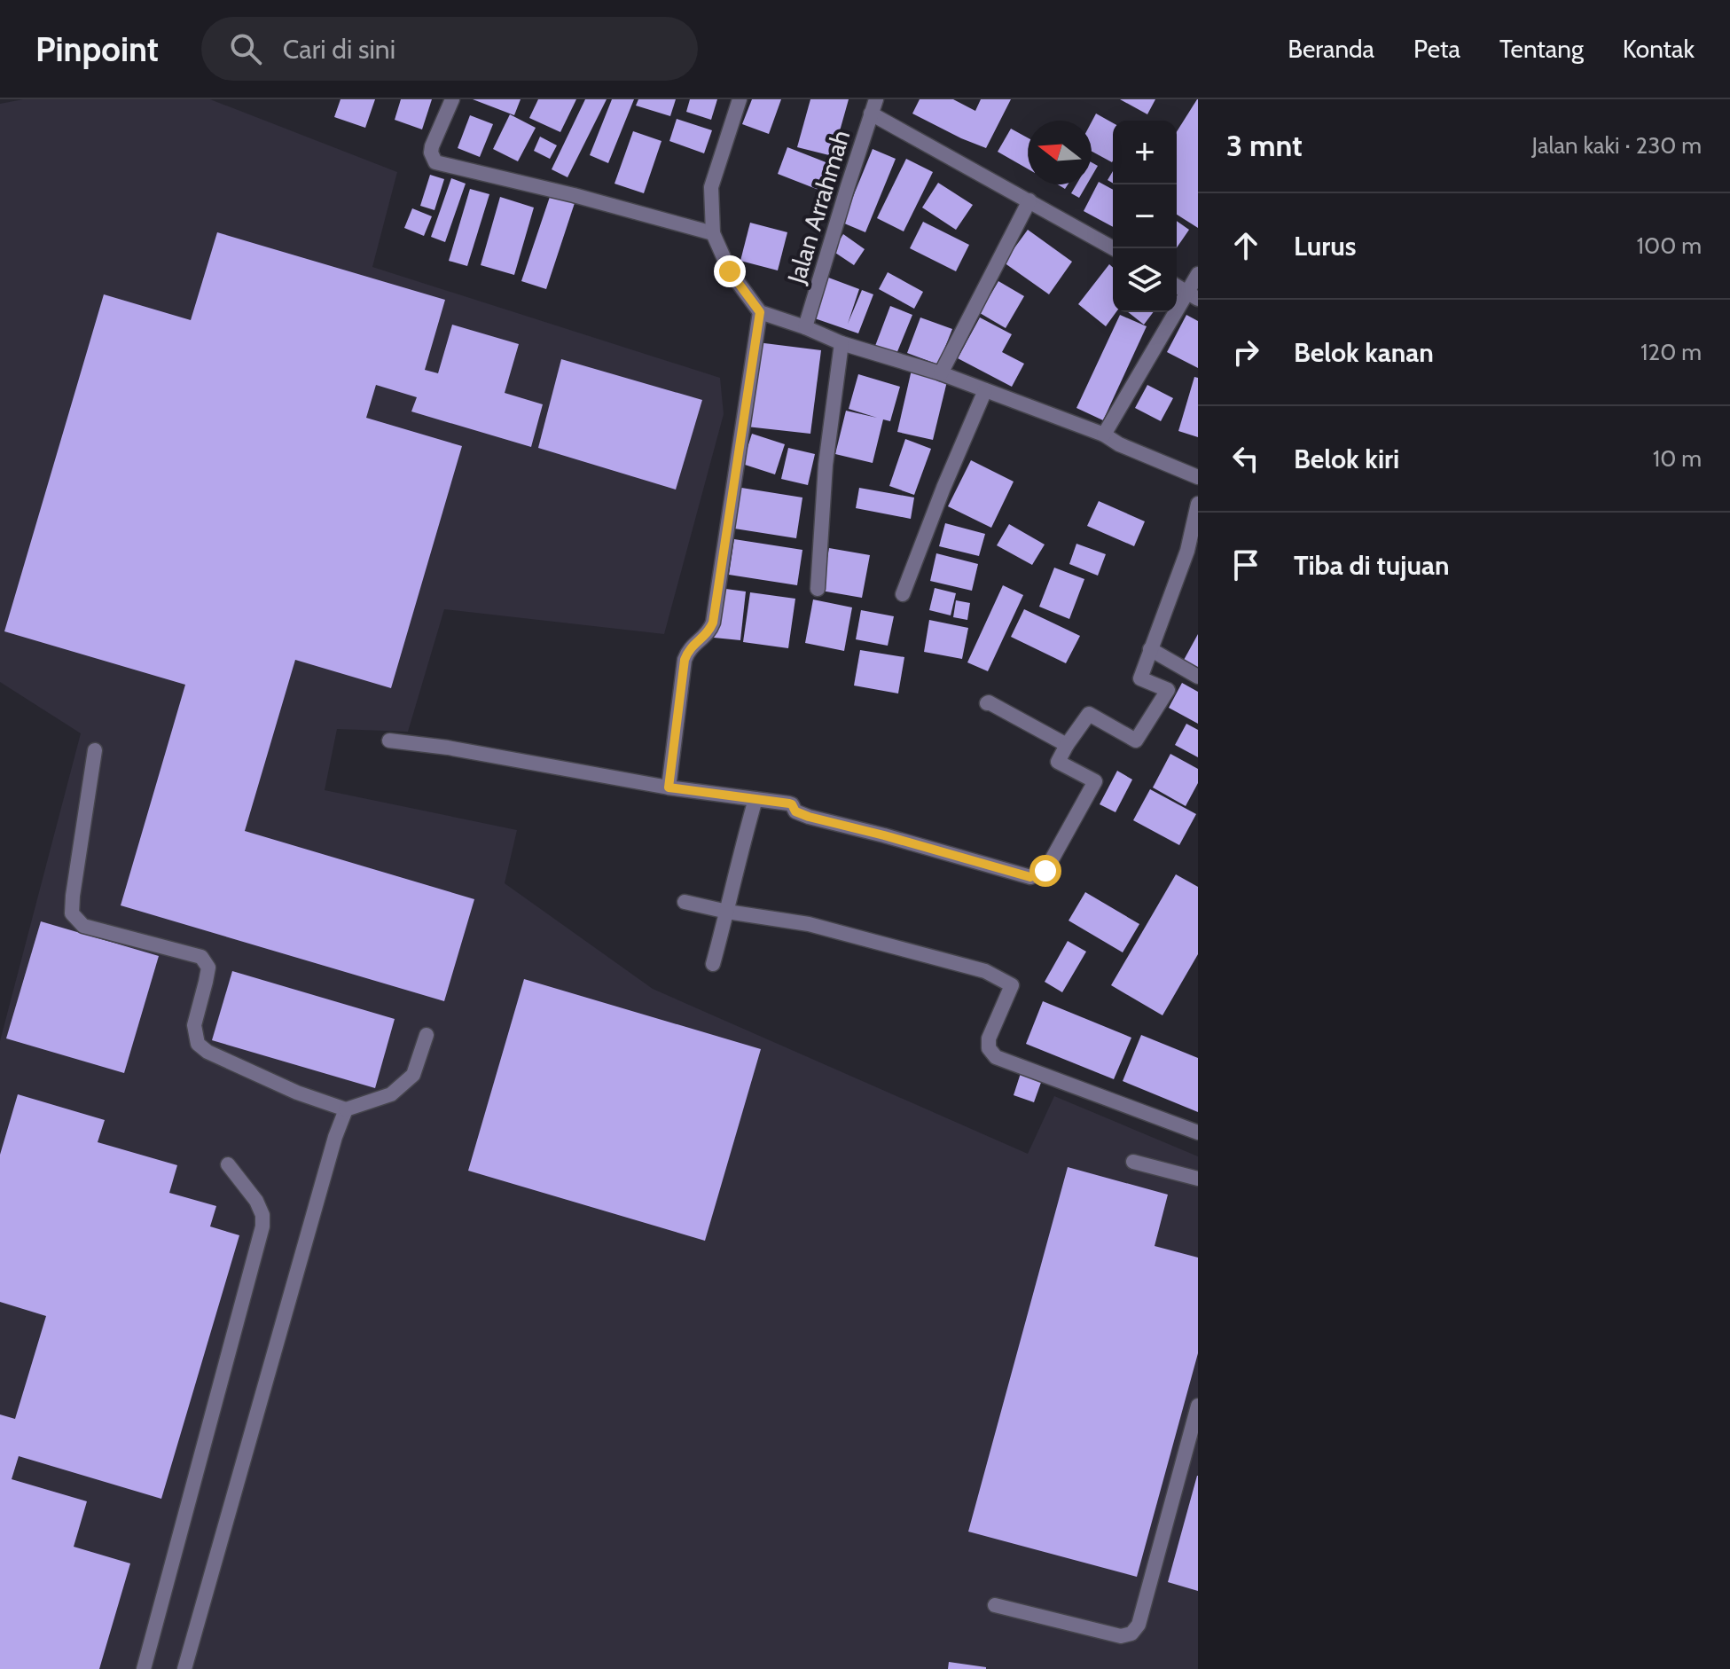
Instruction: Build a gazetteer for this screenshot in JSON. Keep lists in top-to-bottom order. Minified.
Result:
{"streets":{"street":["Jalan Arrahmah"]},"north":"left","page":{"header":"Pinpoint","search":"Cari di sini","nav":["Beranda","Peta","Tentang","Kontak"],"heading":["3 mnt","Jalan kaki · 230 m"],"map_buttons":["+","−"],"list":[["Lurus","100 m"],["Belok kanan","120 m"],["Belok kiri","10 m"],"Tiba di tujuan"]}}
